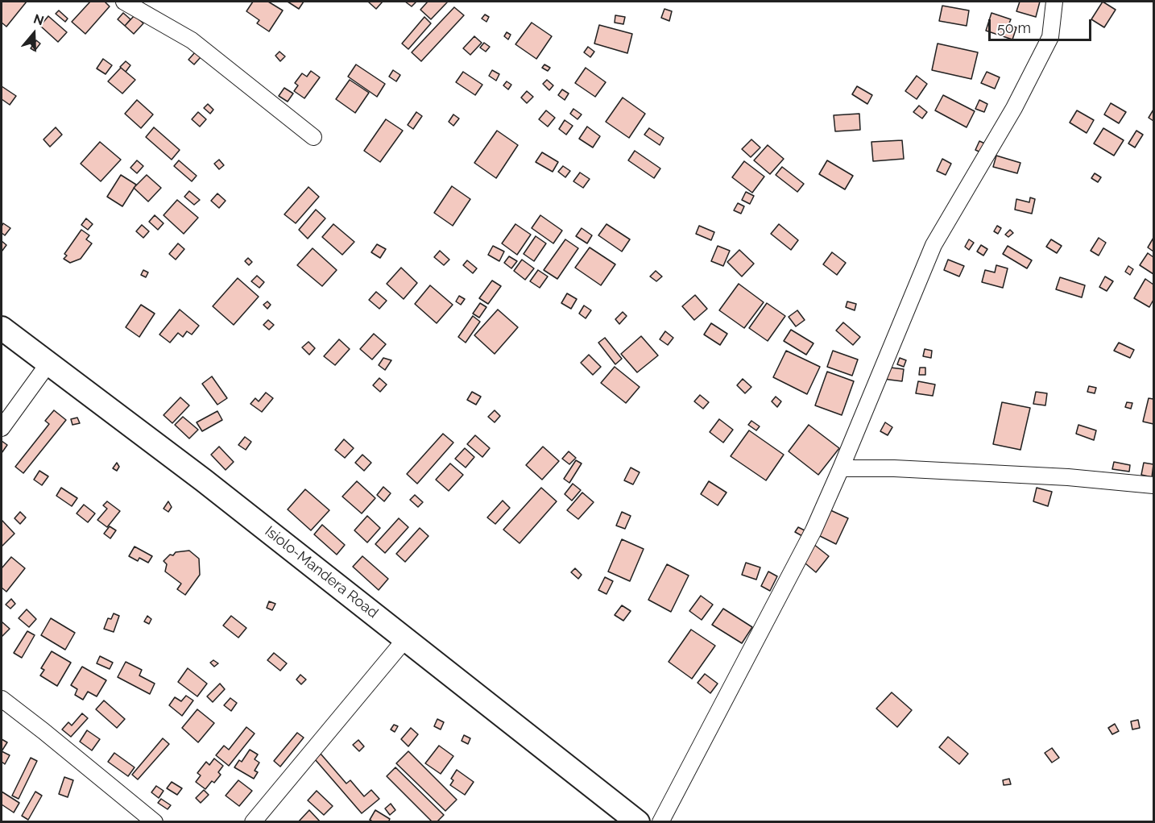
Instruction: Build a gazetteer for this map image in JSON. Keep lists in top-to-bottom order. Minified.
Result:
{"streets":{"highway":["Isiolo-Mandera Road"]},"scale_bar":"50 m","north":"top"}
